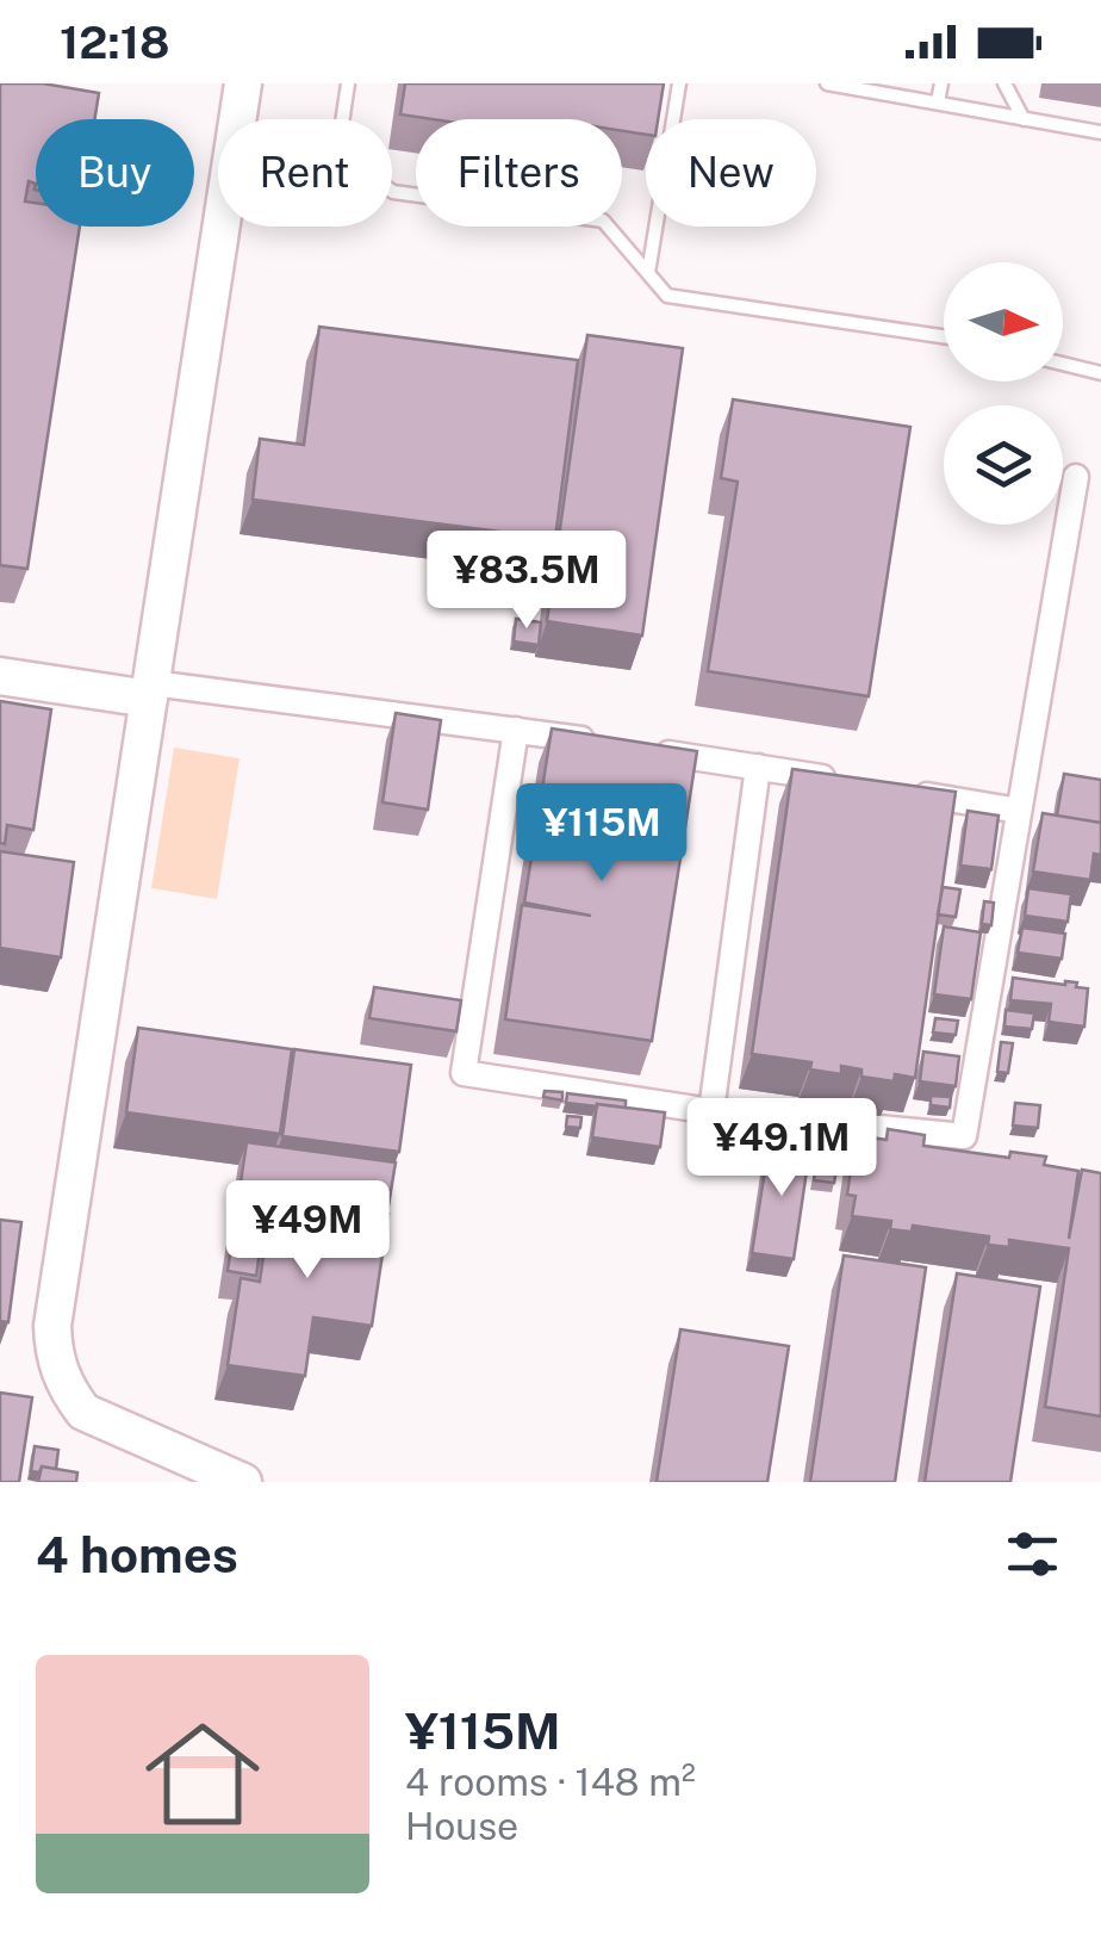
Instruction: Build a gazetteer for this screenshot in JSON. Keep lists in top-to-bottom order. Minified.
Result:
{"north":"right","page":{"status":"12:18","chip":["Buy","Rent","Filters","New"],"price":["¥83.5M","¥115M","¥49.1M","¥49M"],"heading":"4 homes","list":[{"name":"¥115M","note":"4 rooms · 148 m² · House"}]}}
